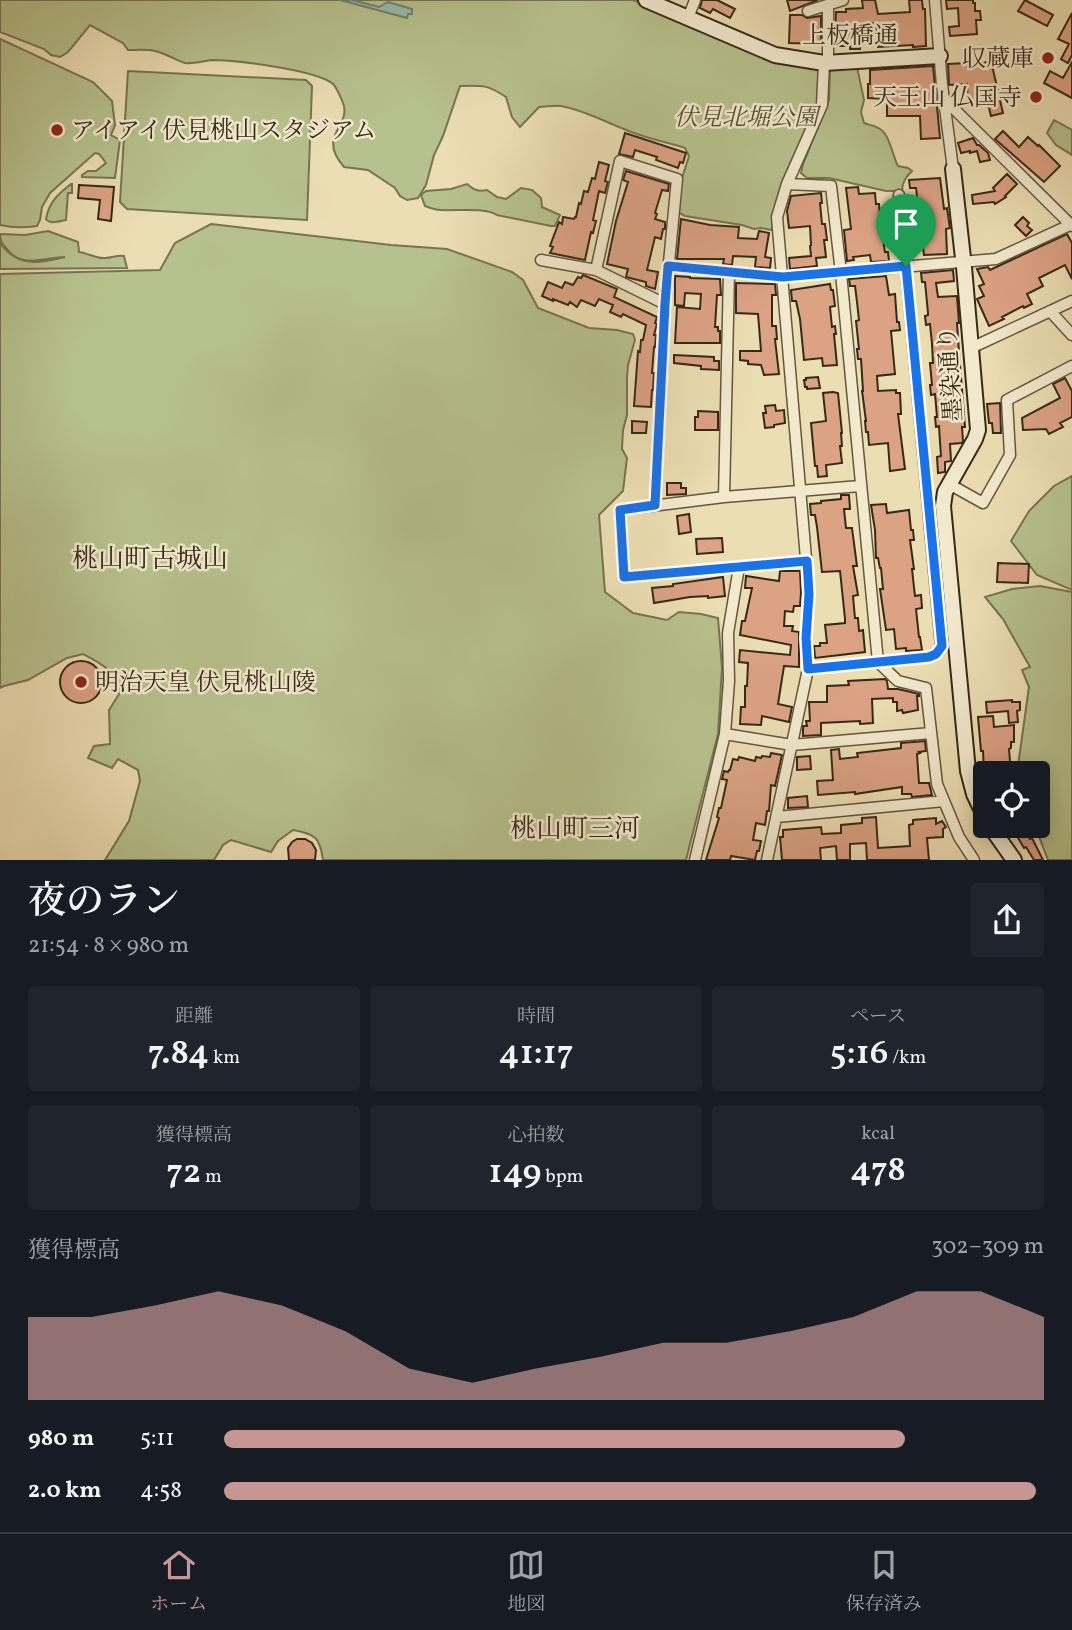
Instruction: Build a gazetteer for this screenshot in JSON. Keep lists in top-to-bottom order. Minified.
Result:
{"streets":{"street":["上板橋通","墨染通り"]},"crossings":[["上板橋通","墨染通り"]],"districts":["桃山町古城山","桃山町三河"],"parks":["伏見北堀公園"],"places":["収蔵庫","天王山 仏国寺","アイアイ伏見桃山スタジアム","明治天皇 伏見桃山陵"],"page":{"heading":["夜のラン","21:54 · 8 × 980 m"],"stats":[["距離","7.84 km"],["時間","41:17"],["ペース","5:16 /km"],["獲得標高","72 m"],["心拍数","149 bpm"],["kcal","478"]],"chart":["獲得標高","302–309 m"],"list":[{"name":"980 m","note":"5:11"},{"name":"2.0 km","note":"4:58"}],"tabs":["ホーム","地図","保存済み"]}}
